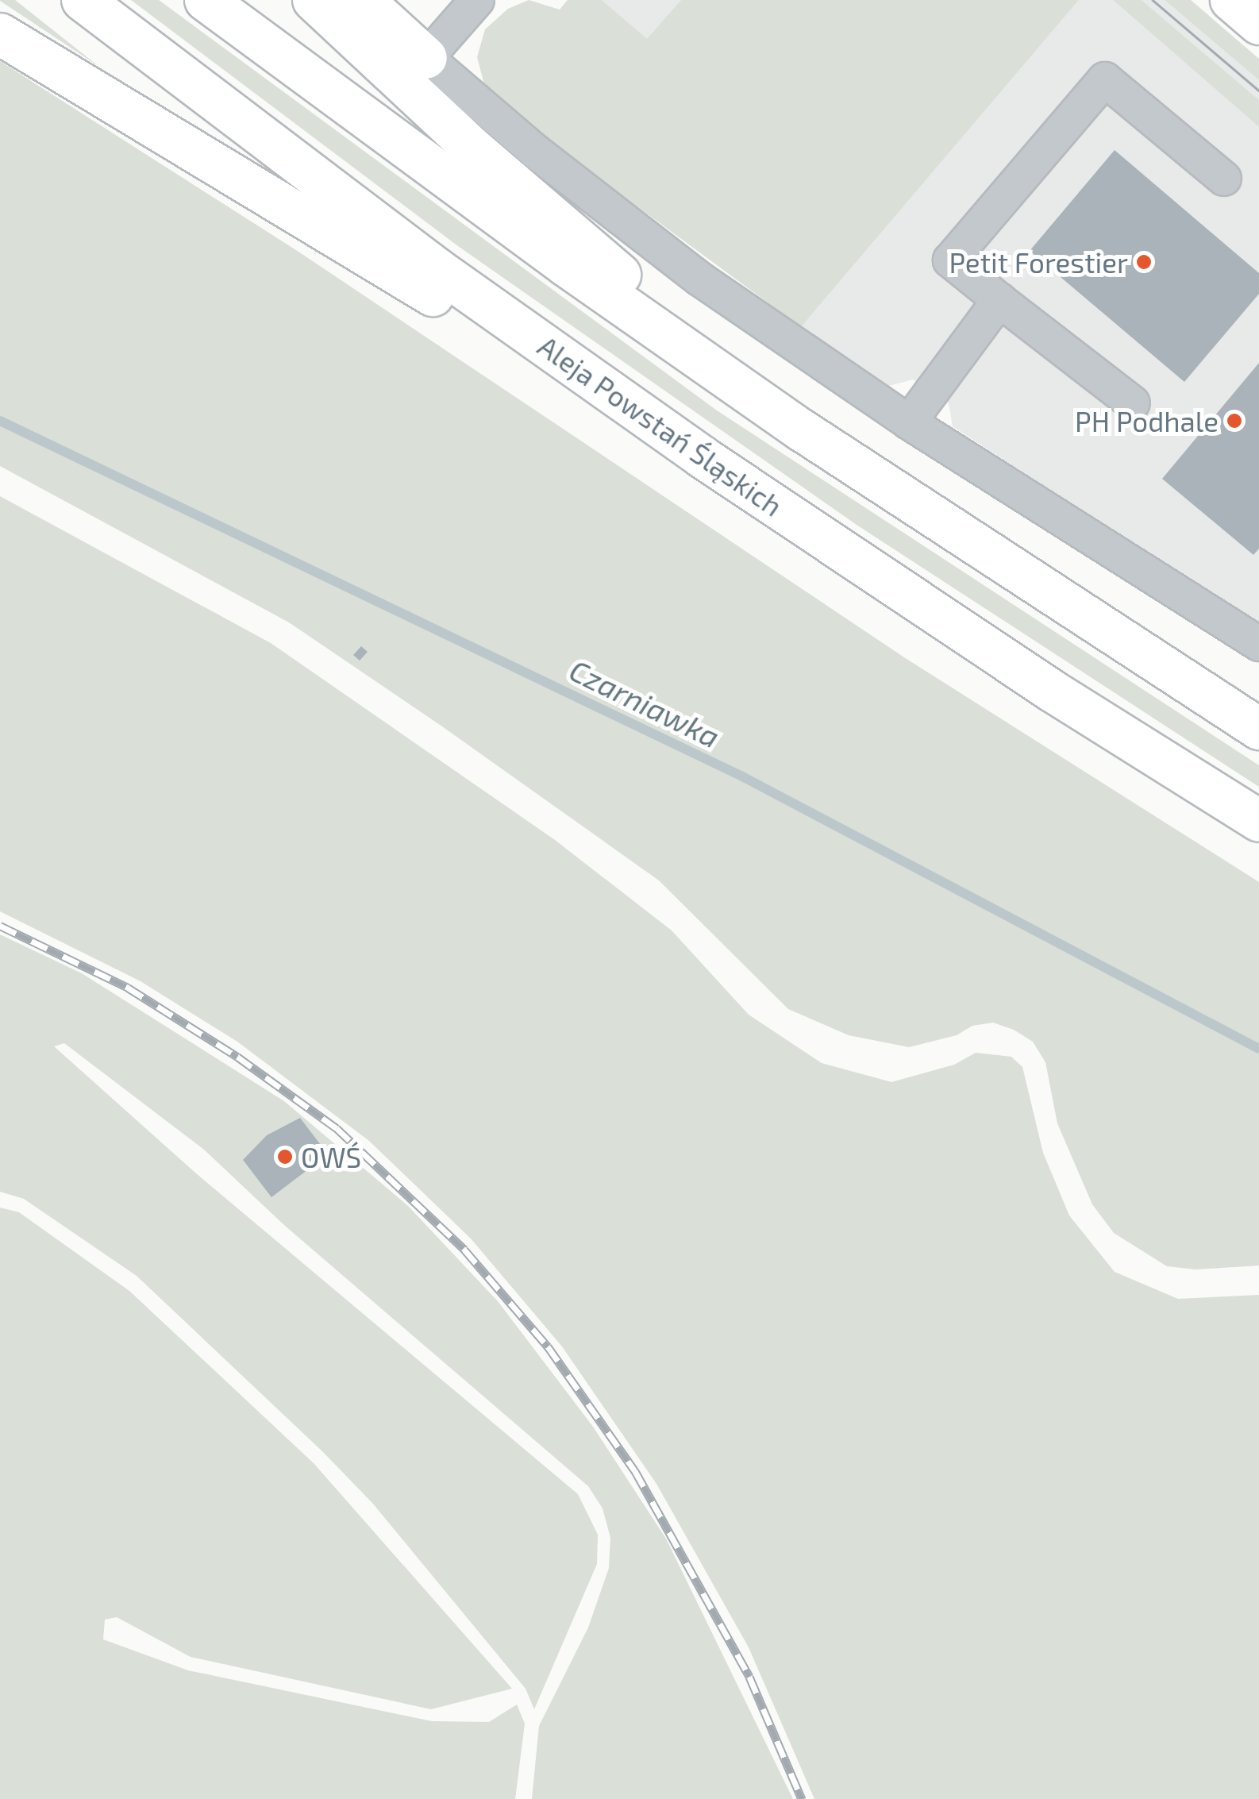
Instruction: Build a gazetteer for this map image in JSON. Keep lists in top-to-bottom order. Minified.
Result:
{"streets":{"main road":["Aleja Powstań Śląskich"]},"water":["Czarniawka"],"places":["Petit Forestier","PH Podhale","OWŚ"]}
